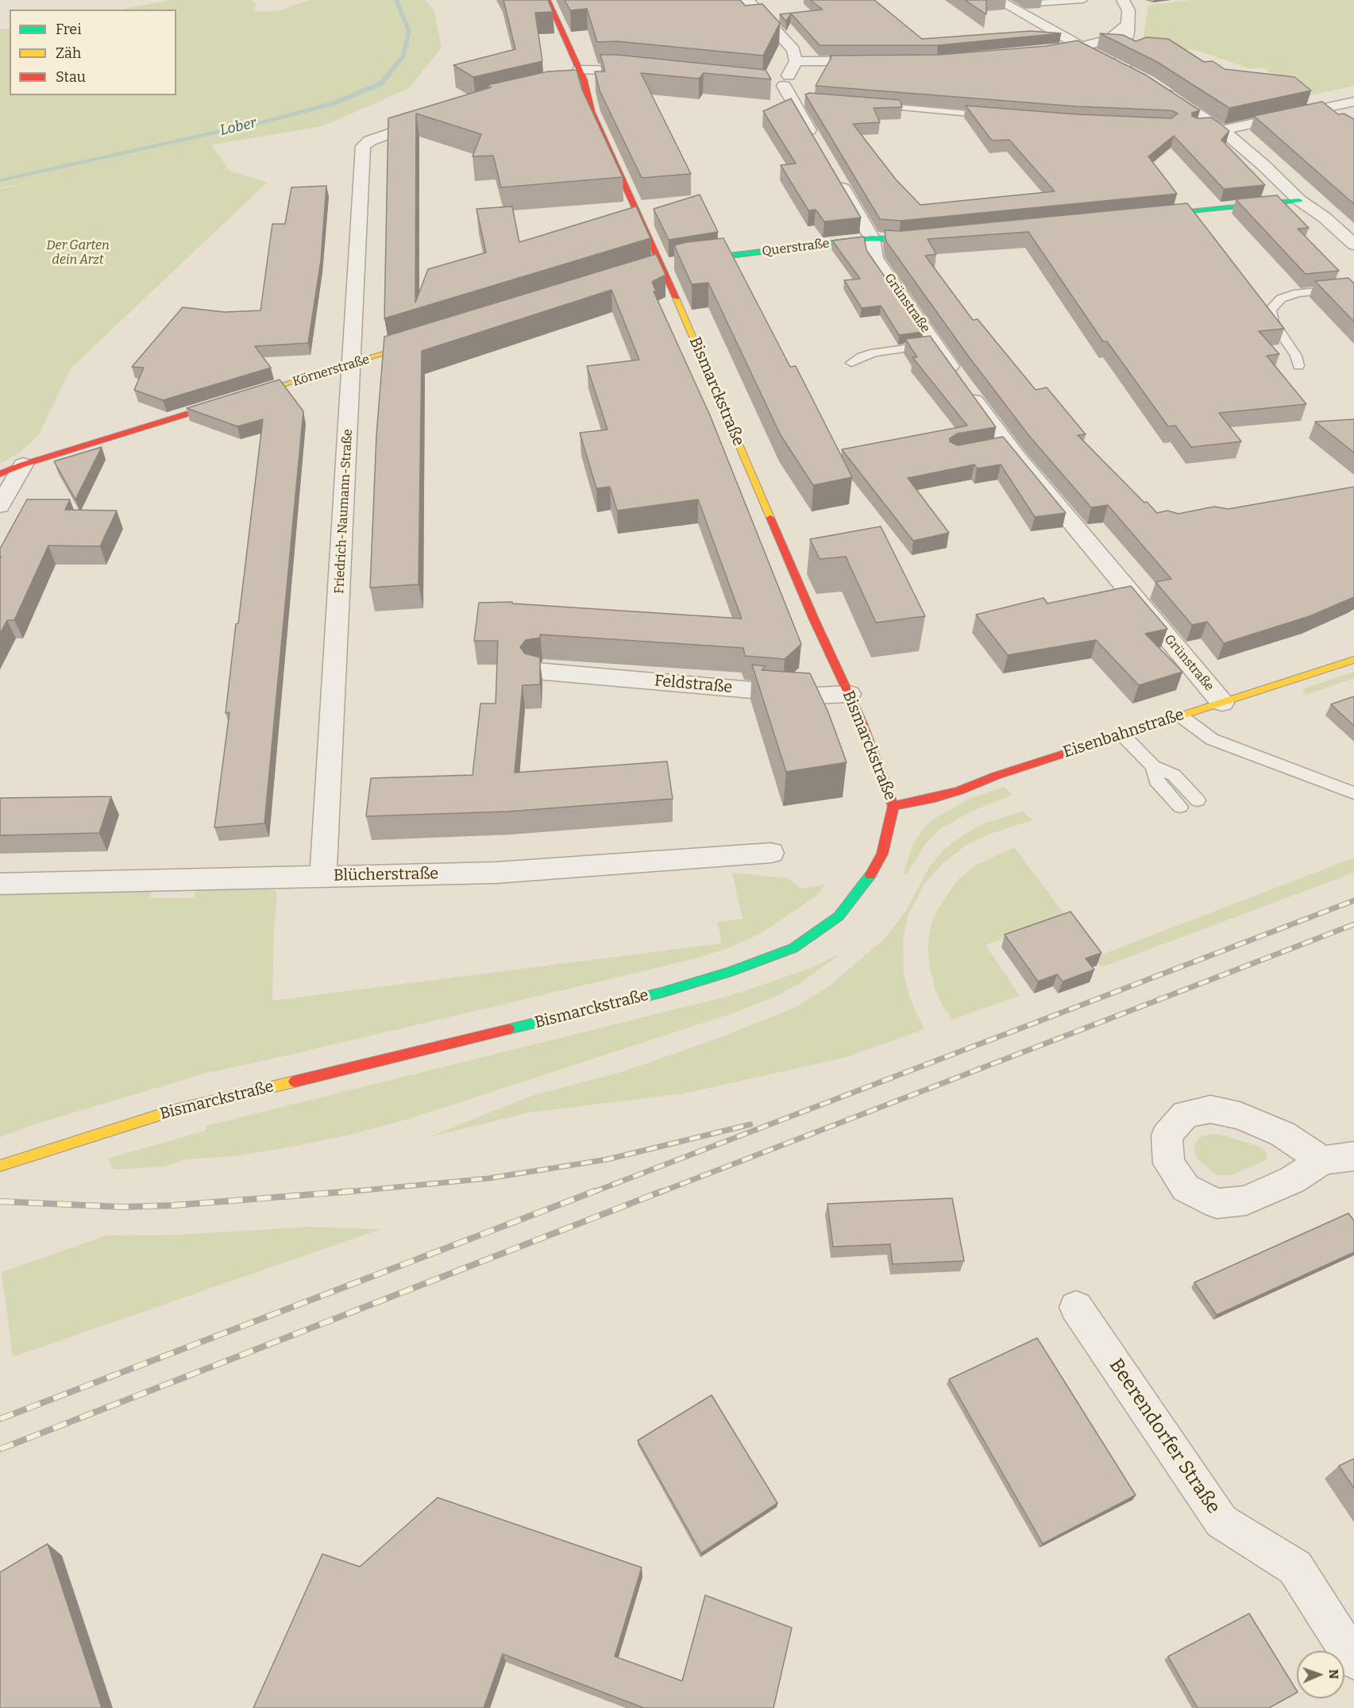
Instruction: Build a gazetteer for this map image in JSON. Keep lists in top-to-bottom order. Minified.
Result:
{"streets":{"street":["Querstraße","Grünstraße","Körnerstraße","Bismarckstraße","Friedrich-Naumann-Straße","Feldstraße","Eisenbahnstraße","Blücherstraße","Beerendorfer Straße"]},"crossings":[["Querstraße","Grünstraße"],["Grünstraße","Eisenbahnstraße"],["Körnerstraße","Friedrich-Naumann-Straße"],["Bismarckstraße","Feldstraße"],["Bismarckstraße","Eisenbahnstraße"],["Friedrich-Naumann-Straße","Blücherstraße"]],"water":["Lober"],"parks":["Der Garten dein Arzt"],"legend":["Frei","Zäh","Stau"],"north":"right"}
